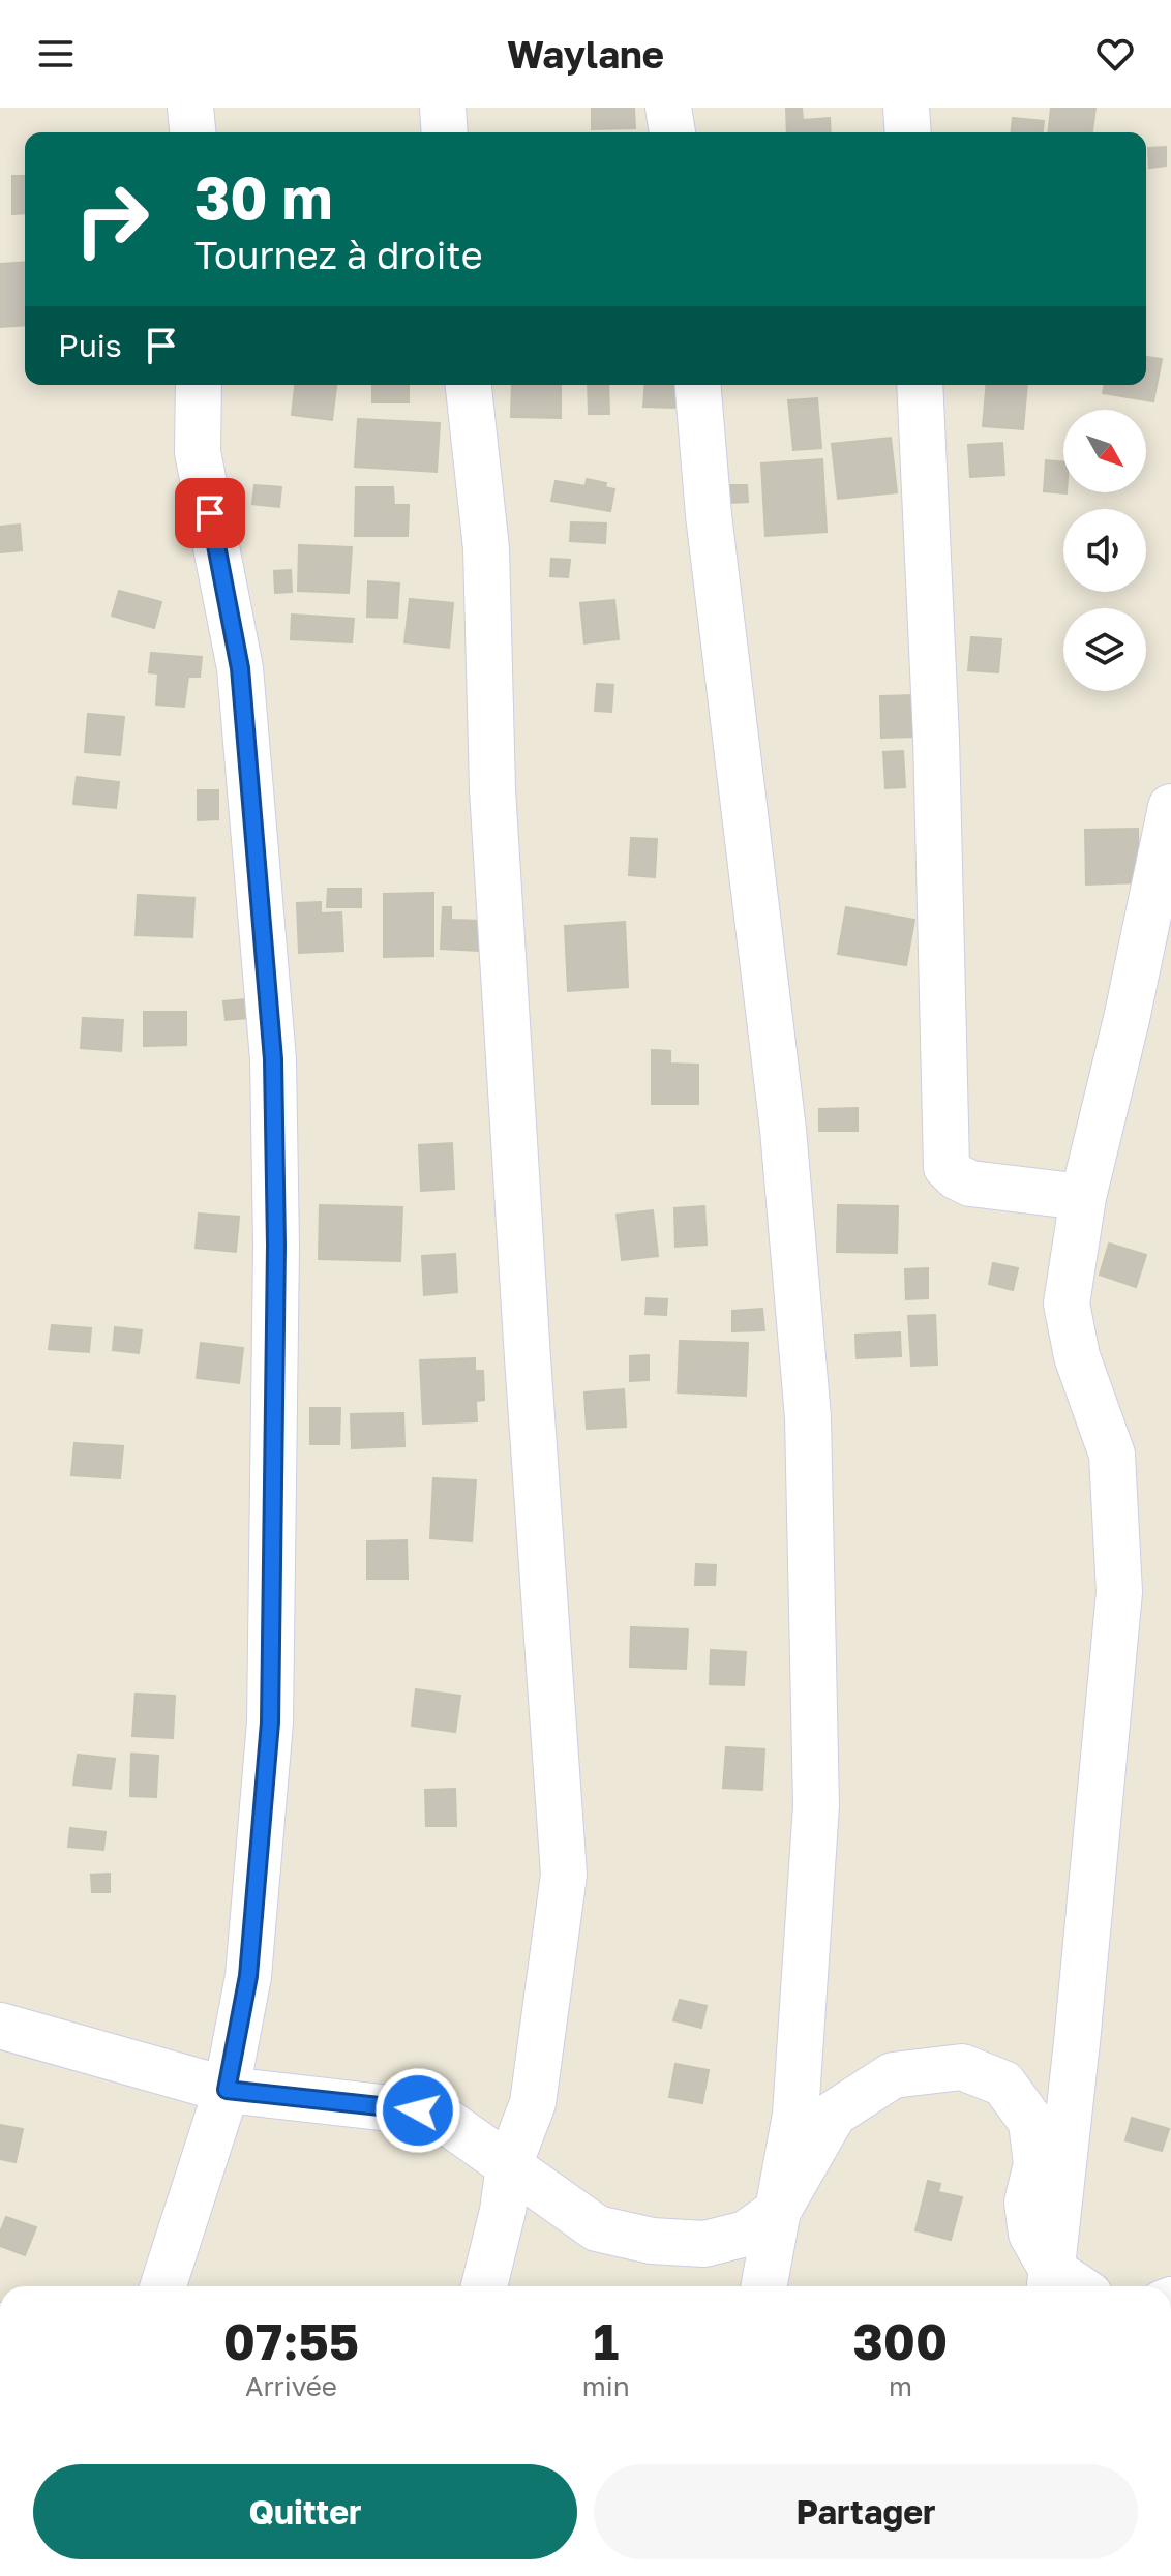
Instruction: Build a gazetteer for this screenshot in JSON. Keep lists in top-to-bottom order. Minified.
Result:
{"north":"bottom right","page":{"header":"Waylane","turn":["30 m","Tournez à droite"],"then":"Puis","eta":["07:55","Arrivée","1","min","300","m"],"buttons":["Quitter","Partager"]}}
